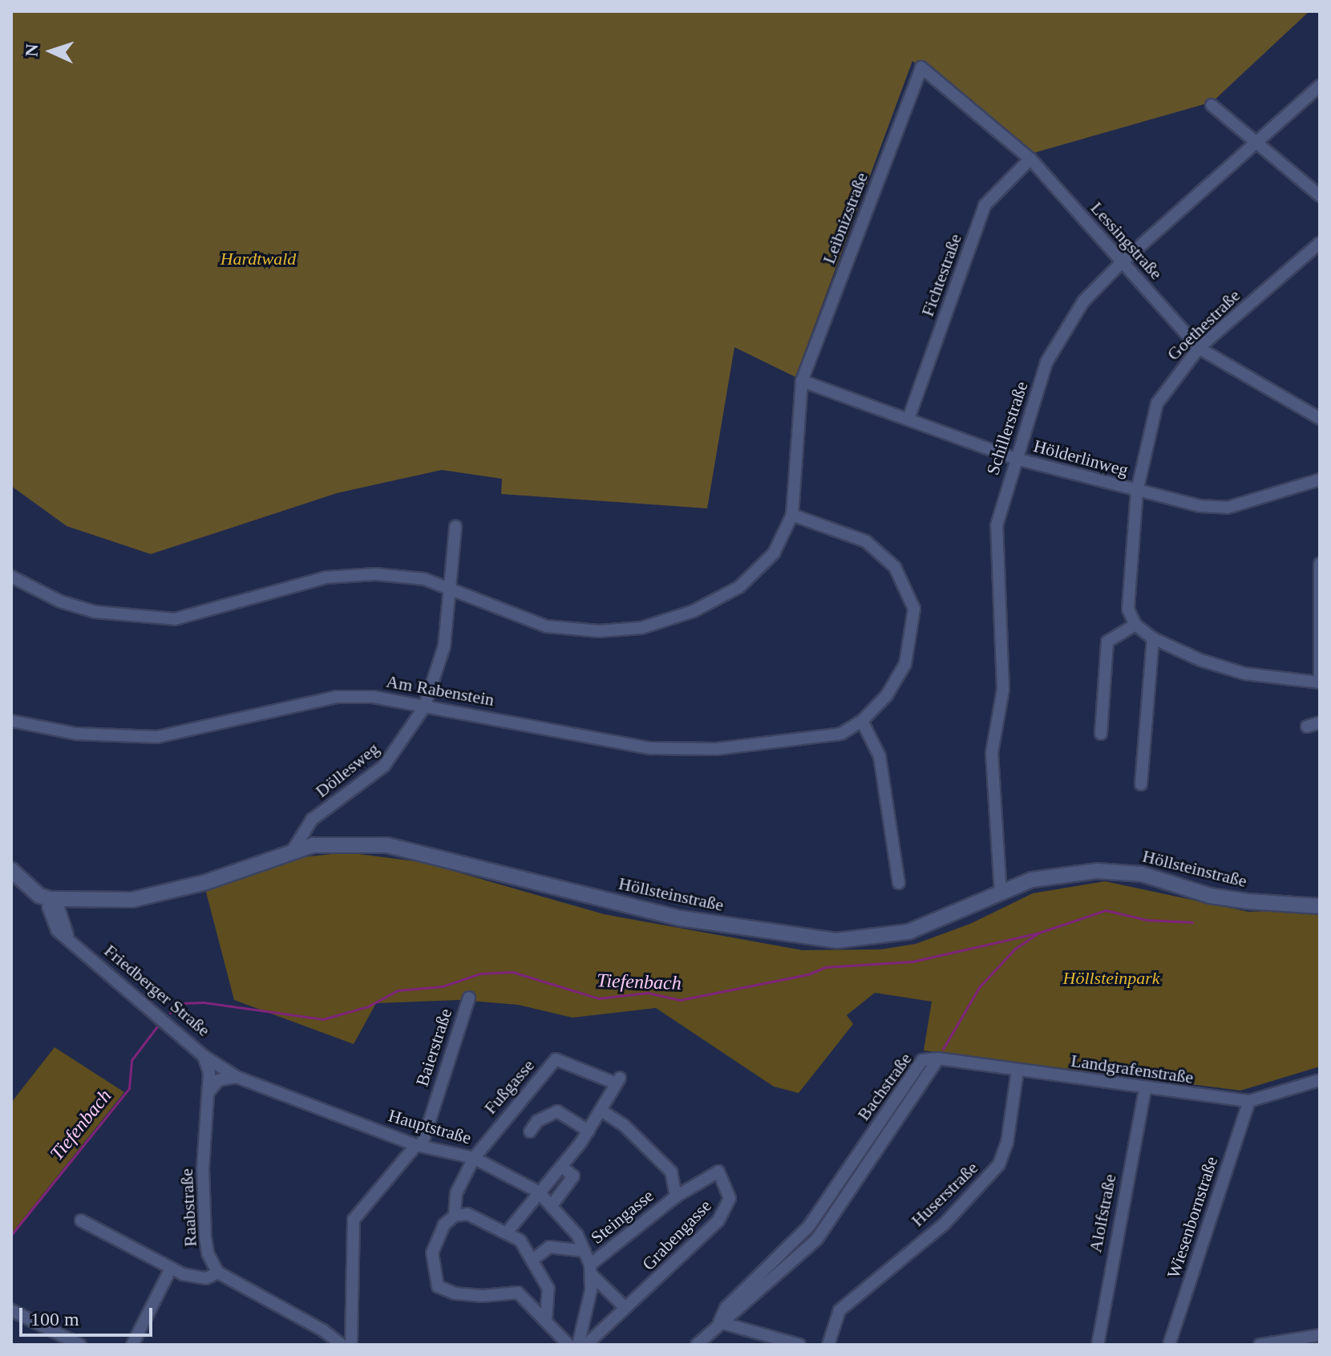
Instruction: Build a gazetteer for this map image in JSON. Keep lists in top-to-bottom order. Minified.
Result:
{"streets":{"street":["Leibnizstraße","Lessingstraße","Fichtestraße","Goethestraße","Schillerstraße","Hölderlinweg","Am Rabenstein","Döllesweg","Höllsteinstraße","Friedberger Straße","Baierstraße","Landgrafenstraße","Fußgasse","Bachstraße","Hauptstraße","Huserstraße","Raabstraße","Alolfstraße","Steingasse","Wiesenbornstraße","Grabengasse"]},"crossings":[["Leibnizstraße","Lessingstraße"],["Leibnizstraße","Hölderlinweg"],["Leibnizstraße","Am Rabenstein"],["Lessingstraße","Fichtestraße"],["Lessingstraße","Goethestraße"],["Lessingstraße","Schillerstraße"],["Fichtestraße","Hölderlinweg"],["Goethestraße","Hölderlinweg"],["Schillerstraße","Hölderlinweg"],["Schillerstraße","Höllsteinstraße"],["Am Rabenstein","Döllesweg"],["Döllesweg","Höllsteinstraße"],["Höllsteinstraße","Friedberger Straße"],["Friedberger Straße","Hauptstraße"],["Friedberger Straße","Raabstraße"],["Baierstraße","Hauptstraße"],["Landgrafenstraße","Bachstraße"],["Landgrafenstraße","Huserstraße"],["Landgrafenstraße","Alolfstraße"],["Landgrafenstraße","Wiesenbornstraße"],["Fußgasse","Hauptstraße"],["Hauptstraße","Steingasse"],["Hauptstraße","Grabengasse"],["Steingasse","Grabengasse"]],"water":["Tiefenbach"],"parks":["Hardtwald","Höllsteinpark"],"scale_bar":"100 m","north":"left"}
